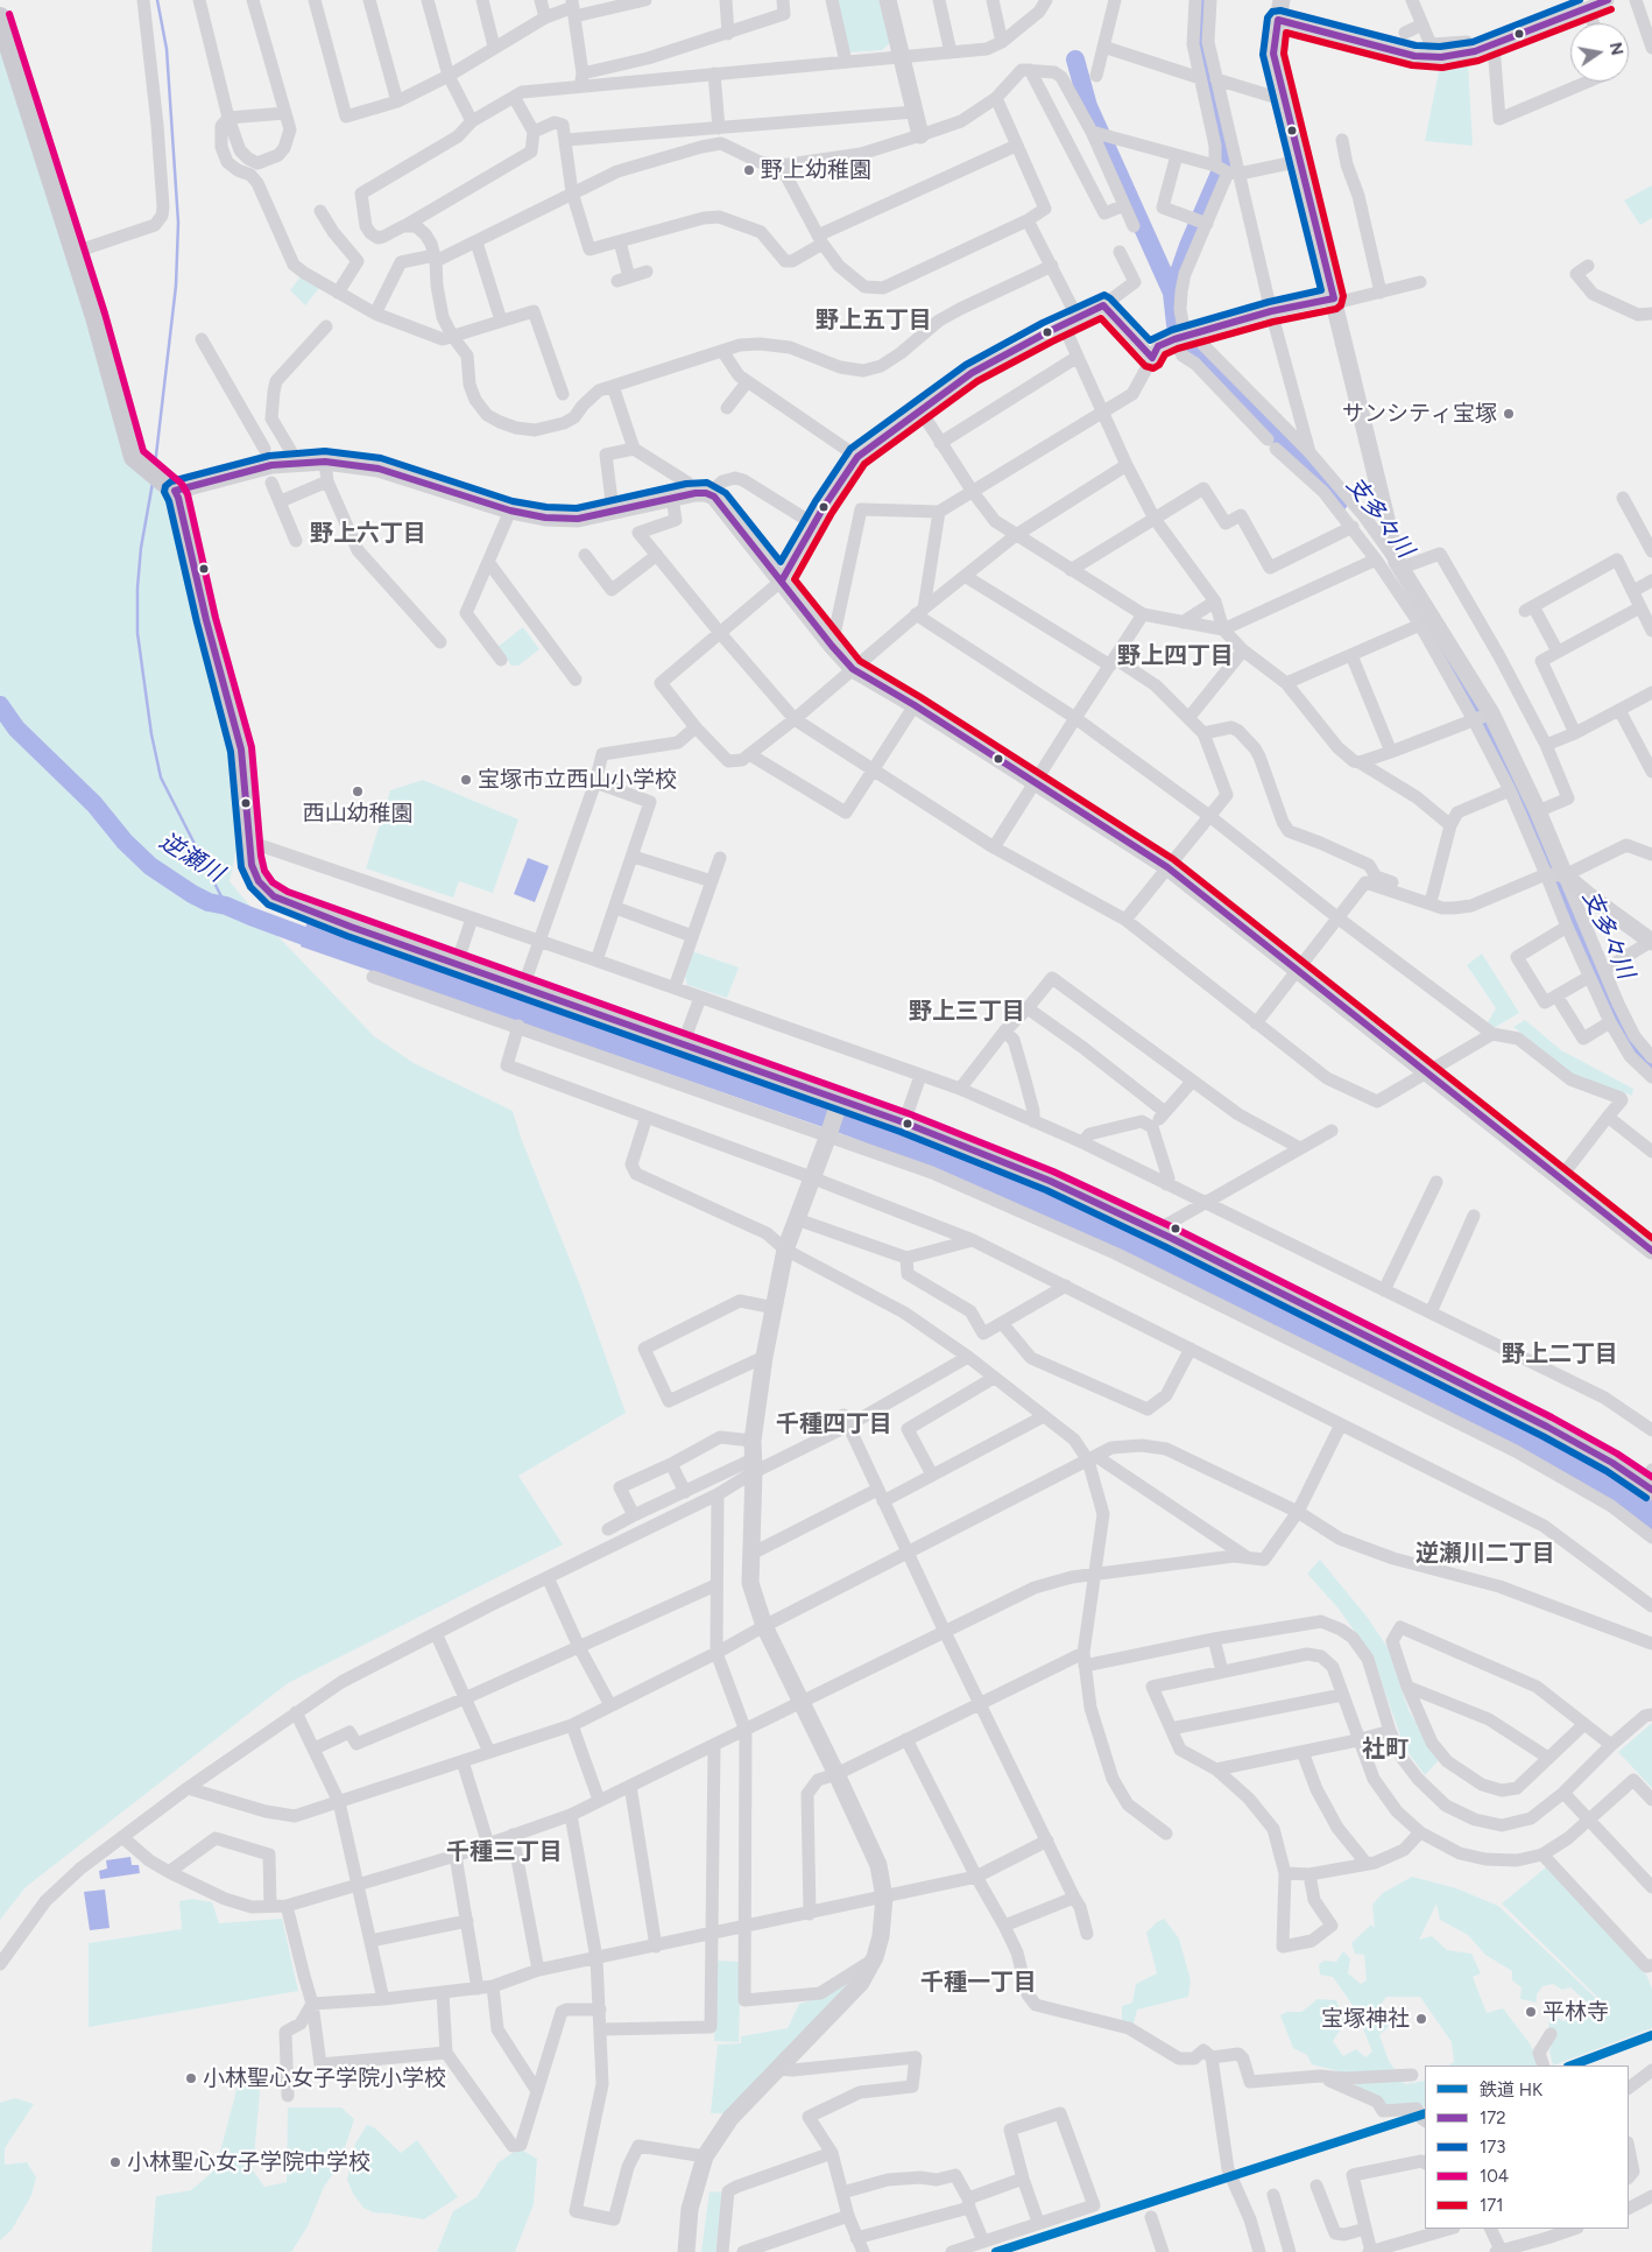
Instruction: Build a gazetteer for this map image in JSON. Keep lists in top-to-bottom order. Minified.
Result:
{"districts":["野上五丁目","野上六丁目","野上四丁目","野上三丁目","野上二丁目","千種四丁目","逆瀬川二丁目","社町","千種三丁目","千種一丁目"],"water":["支多々川","逆瀬川"],"places":["野上幼稚園","サンシティ宝塚","宝塚市立西山小学校","西山幼稚園","平林寺","宝塚神社","小林聖心女子学院小学校","小林聖心女子学院中学校"],"lines":["transit line 172","transit line 173","transit line 171","transit line 104","rail line HK"],"legend":["鉄道 HK","172","173","104","171"],"north":"right"}
